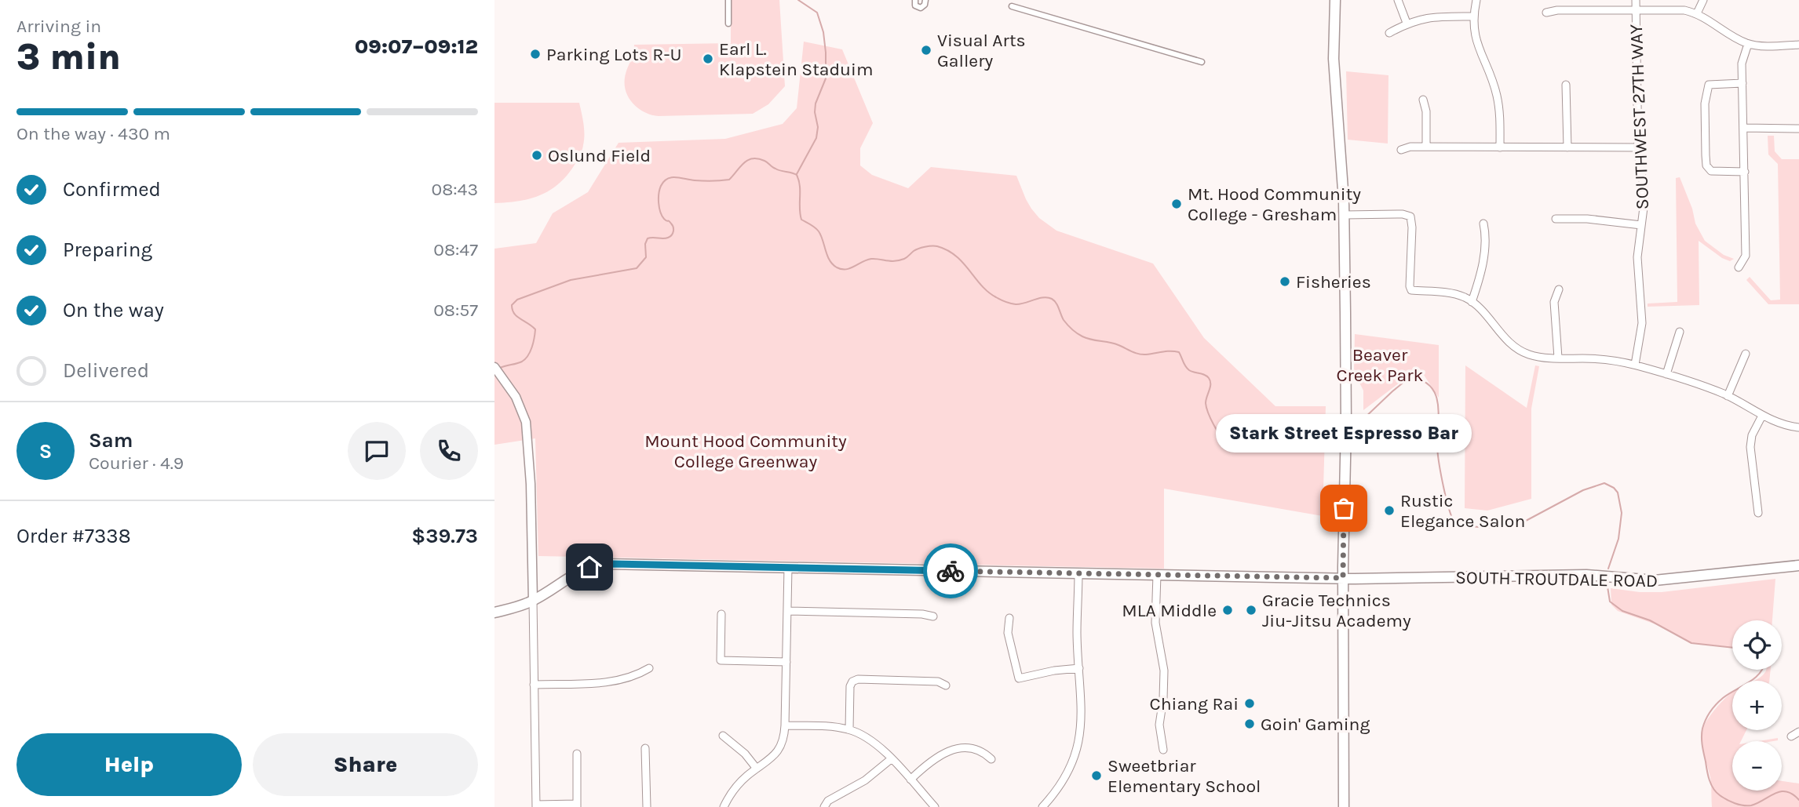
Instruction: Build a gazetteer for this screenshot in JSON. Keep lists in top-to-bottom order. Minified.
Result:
{"streets":{"main road":["SOUTH TROUTDALE ROAD"],"street":["SOUTHWEST 27TH WAY"]},"parks":["Beaver Creek Park","Mount Hood Community College Greenway"],"places":["Visual Arts Gallery","Parking Lots R-U","Earl L. Klapstein Staduim","Oslund Field","Mt. Hood Community College - Gresham","Fisheries","Stark Street Espresso Bar","Rustic Elegance Salon","MLA Middle","Gracie Technics Jiu-Jitsu Academy","Chiang Rai","Goin' Gaming","Sweetbriar Elementary School"],"page":{"heading":["3 min","Arriving in","09:07–09:12"],"panel":["Sam","Courier · 4.9","Order #7338","$39.73"],"bar":"On the way · 430 m","list":[["Confirmed","08:43"],["Preparing","08:47"],["On the way","08:57"],"Delivered"],"bubble":"Stark Street Espresso Bar","round":"S","map_buttons":["+","−"],"buttons":["Help","Share"]}}
